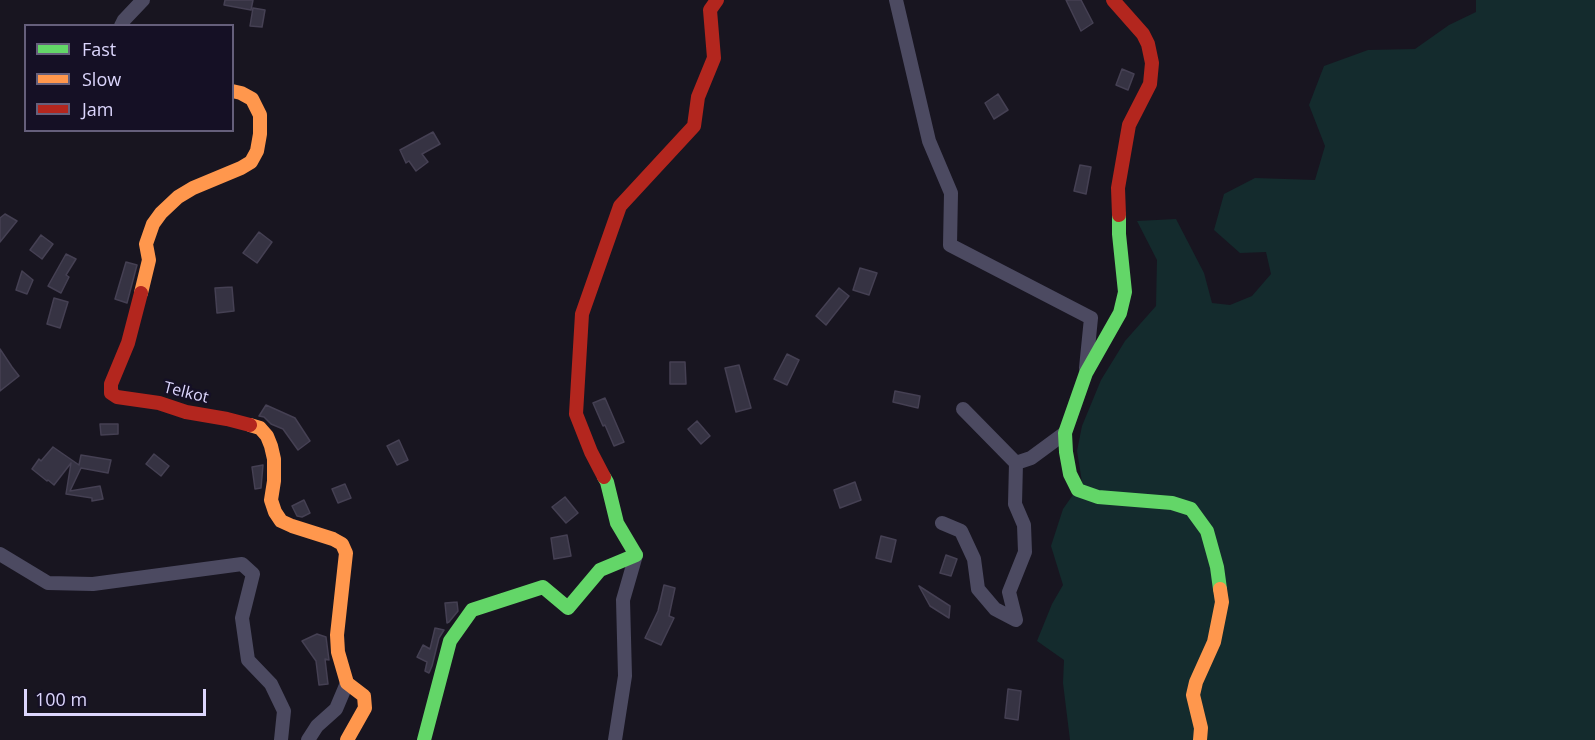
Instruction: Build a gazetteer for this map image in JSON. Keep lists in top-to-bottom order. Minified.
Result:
{"streets":{"street":["Telkot"]},"legend":["Fast","Slow","Jam"],"scale_bar":"100 m"}
